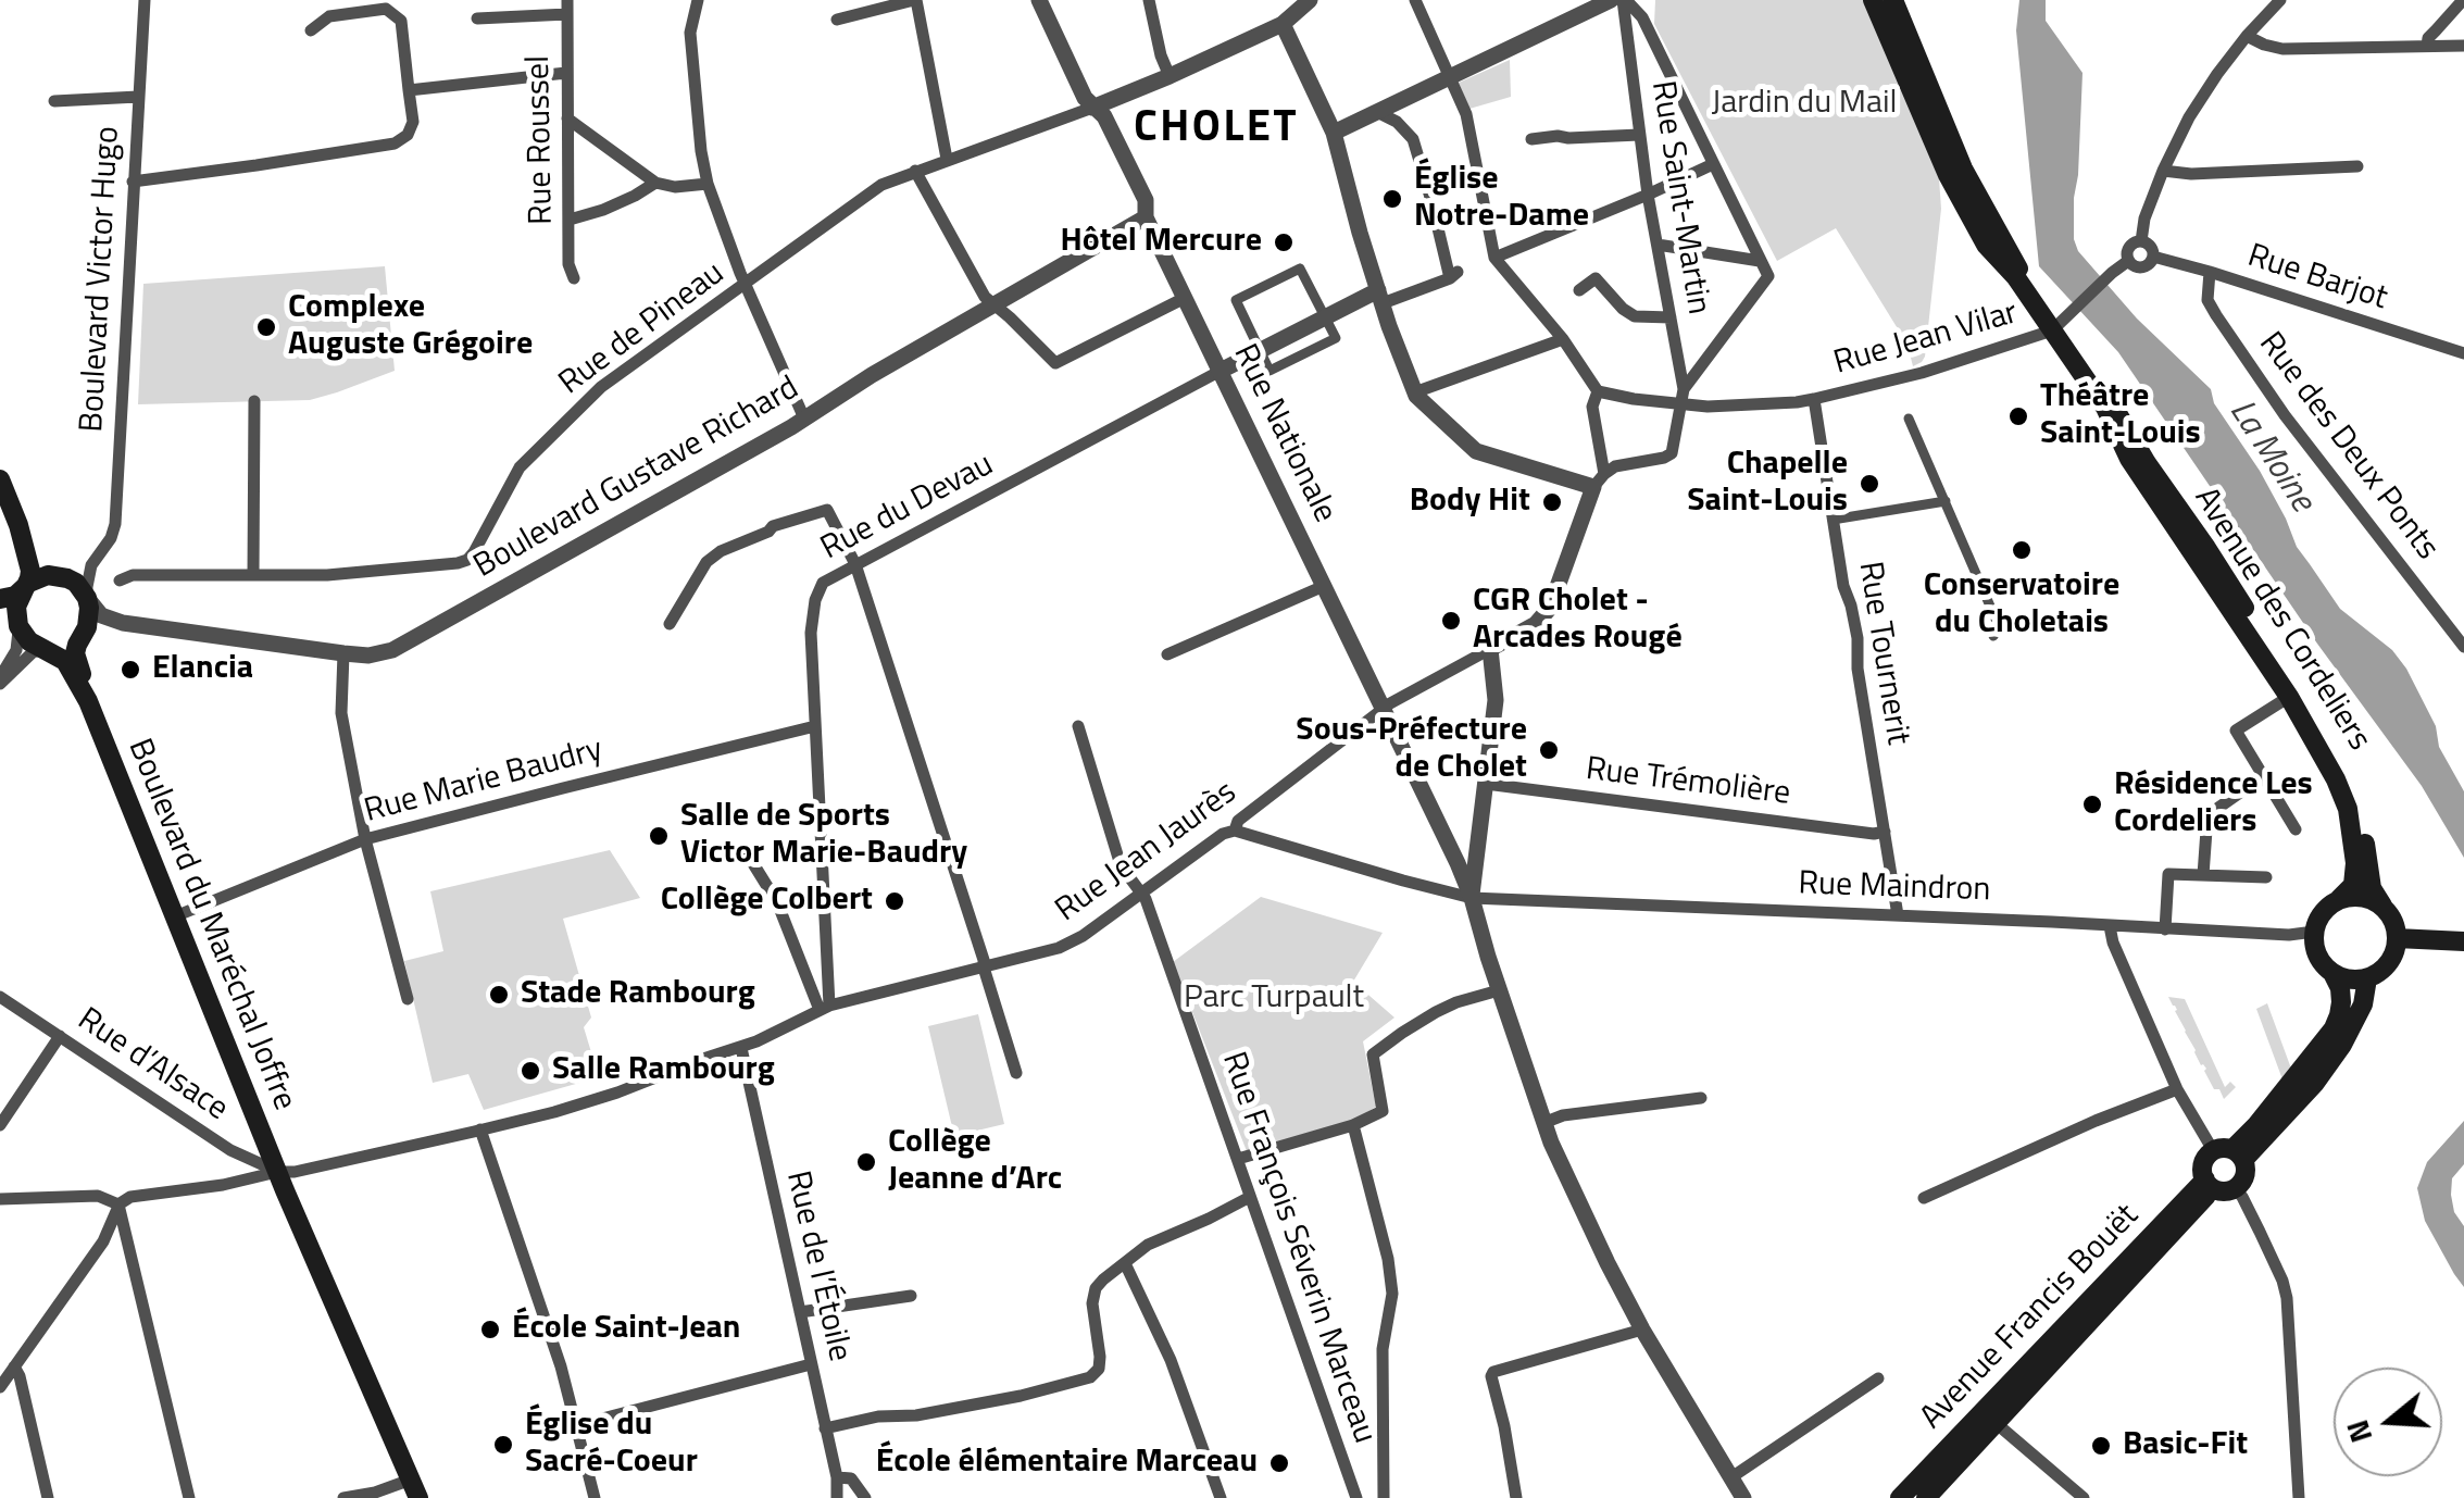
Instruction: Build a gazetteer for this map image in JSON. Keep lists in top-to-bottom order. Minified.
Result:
{"streets":{"main road":["Avenue des Cordeliers","Boulevard du Maréchal Joffre","Avenue Francis Bouët"],"street":["Rue Roussel","Rue Saint-Martin","Rue Barjot","Boulevard Victor Hugo","Rue de Pineau","Rue Jean Vilar","Rue Nationale","Rue des Deux Ponts","Boulevard Gustave Richard","Rue du Devau","Rue Tournerit","Rue Marie Baudry","Rue Trémolière","Rue Jean Jaurès","Rue Maindron","Rue d’Alsace","Rue François Séverin Marceau","Rue de l’Étoile"]},"crossings":[["Rue Saint-Martin","Rue Jean Vilar"],["Rue Barjot","Rue des Deux Ponts"],["Boulevard Victor Hugo","Boulevard Gustave Richard"],["Boulevard Victor Hugo","Boulevard du Maréchal Joffre"],["Rue Jean Vilar","Avenue des Cordeliers"],["Rue Jean Vilar","Rue Tournerit"],["Rue Nationale","Boulevard Gustave Richard"],["Rue Nationale","Rue du Devau"],["Rue Nationale","Rue Jean Jaurès"],["Rue Nationale","Rue Maindron"],["Boulevard Gustave Richard","Boulevard du Maréchal Joffre"],["Rue du Devau","Rue Marie Baudry"],["Rue du Devau","Rue Jean Jaurès"],["Avenue des Cordeliers","Rue Maindron"],["Rue Tournerit","Rue Trémolière"],["Rue Tournerit","Rue Maindron"],["Rue Marie Baudry","Boulevard du Maréchal Joffre"],["Rue Jean Jaurès","Rue Maindron"],["Rue Jean Jaurès","Boulevard du Maréchal Joffre"],["Rue Jean Jaurès","Rue d’Alsace"],["Rue Jean Jaurès","Rue François Séverin Marceau"],["Rue Jean Jaurès","Rue de l’Étoile"],["Boulevard du Maréchal Joffre","Rue d’Alsace"]],"districts":["CHOLET"],"water":["La Moine"],"parks":["Jardin du Mail","Parc Turpault"],"places":["Église Notre-Dame","Hôtel Mercure","Complexe Auguste Grégoire","Théâtre Saint-Louis","Chapelle Saint-Louis","Body Hit","Conservatoire du Choletais","CGR Cholet - Arcades Rougé","Elancia","Sous-Préfecture de Cholet","Résidence Les Cordeliers","Salle de Sports Victor Marie-Baudry","Collège Colbert","Stade Rambourg","Salle Rambourg","Collège Jeanne d’Arc","École Saint-Jean","Église du Sacré-Coeur","Basic-Fit","École élémentaire Marceau"],"north":"left"}
